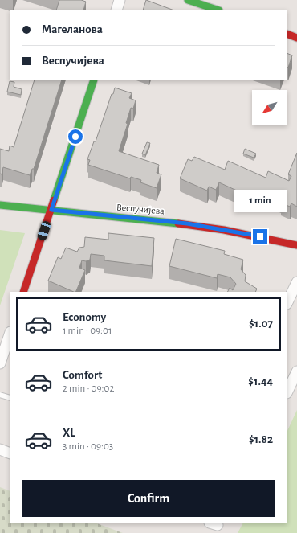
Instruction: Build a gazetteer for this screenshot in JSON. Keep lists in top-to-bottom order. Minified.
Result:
{"streets":{"street":["Веспучијева"]},"north":"bottom left","page":{"banner":["Магеланова","Веспучијева"],"bubble":"1 min","list":[{"name":"Economy","note":"1 min · 09:01","value":"$1.07"},{"name":"Comfort","note":"2 min · 09:02","value":"$1.44"},{"name":"XL","note":"3 min · 09:03","value":"$1.82"}],"buttons":"Confirm"}}
